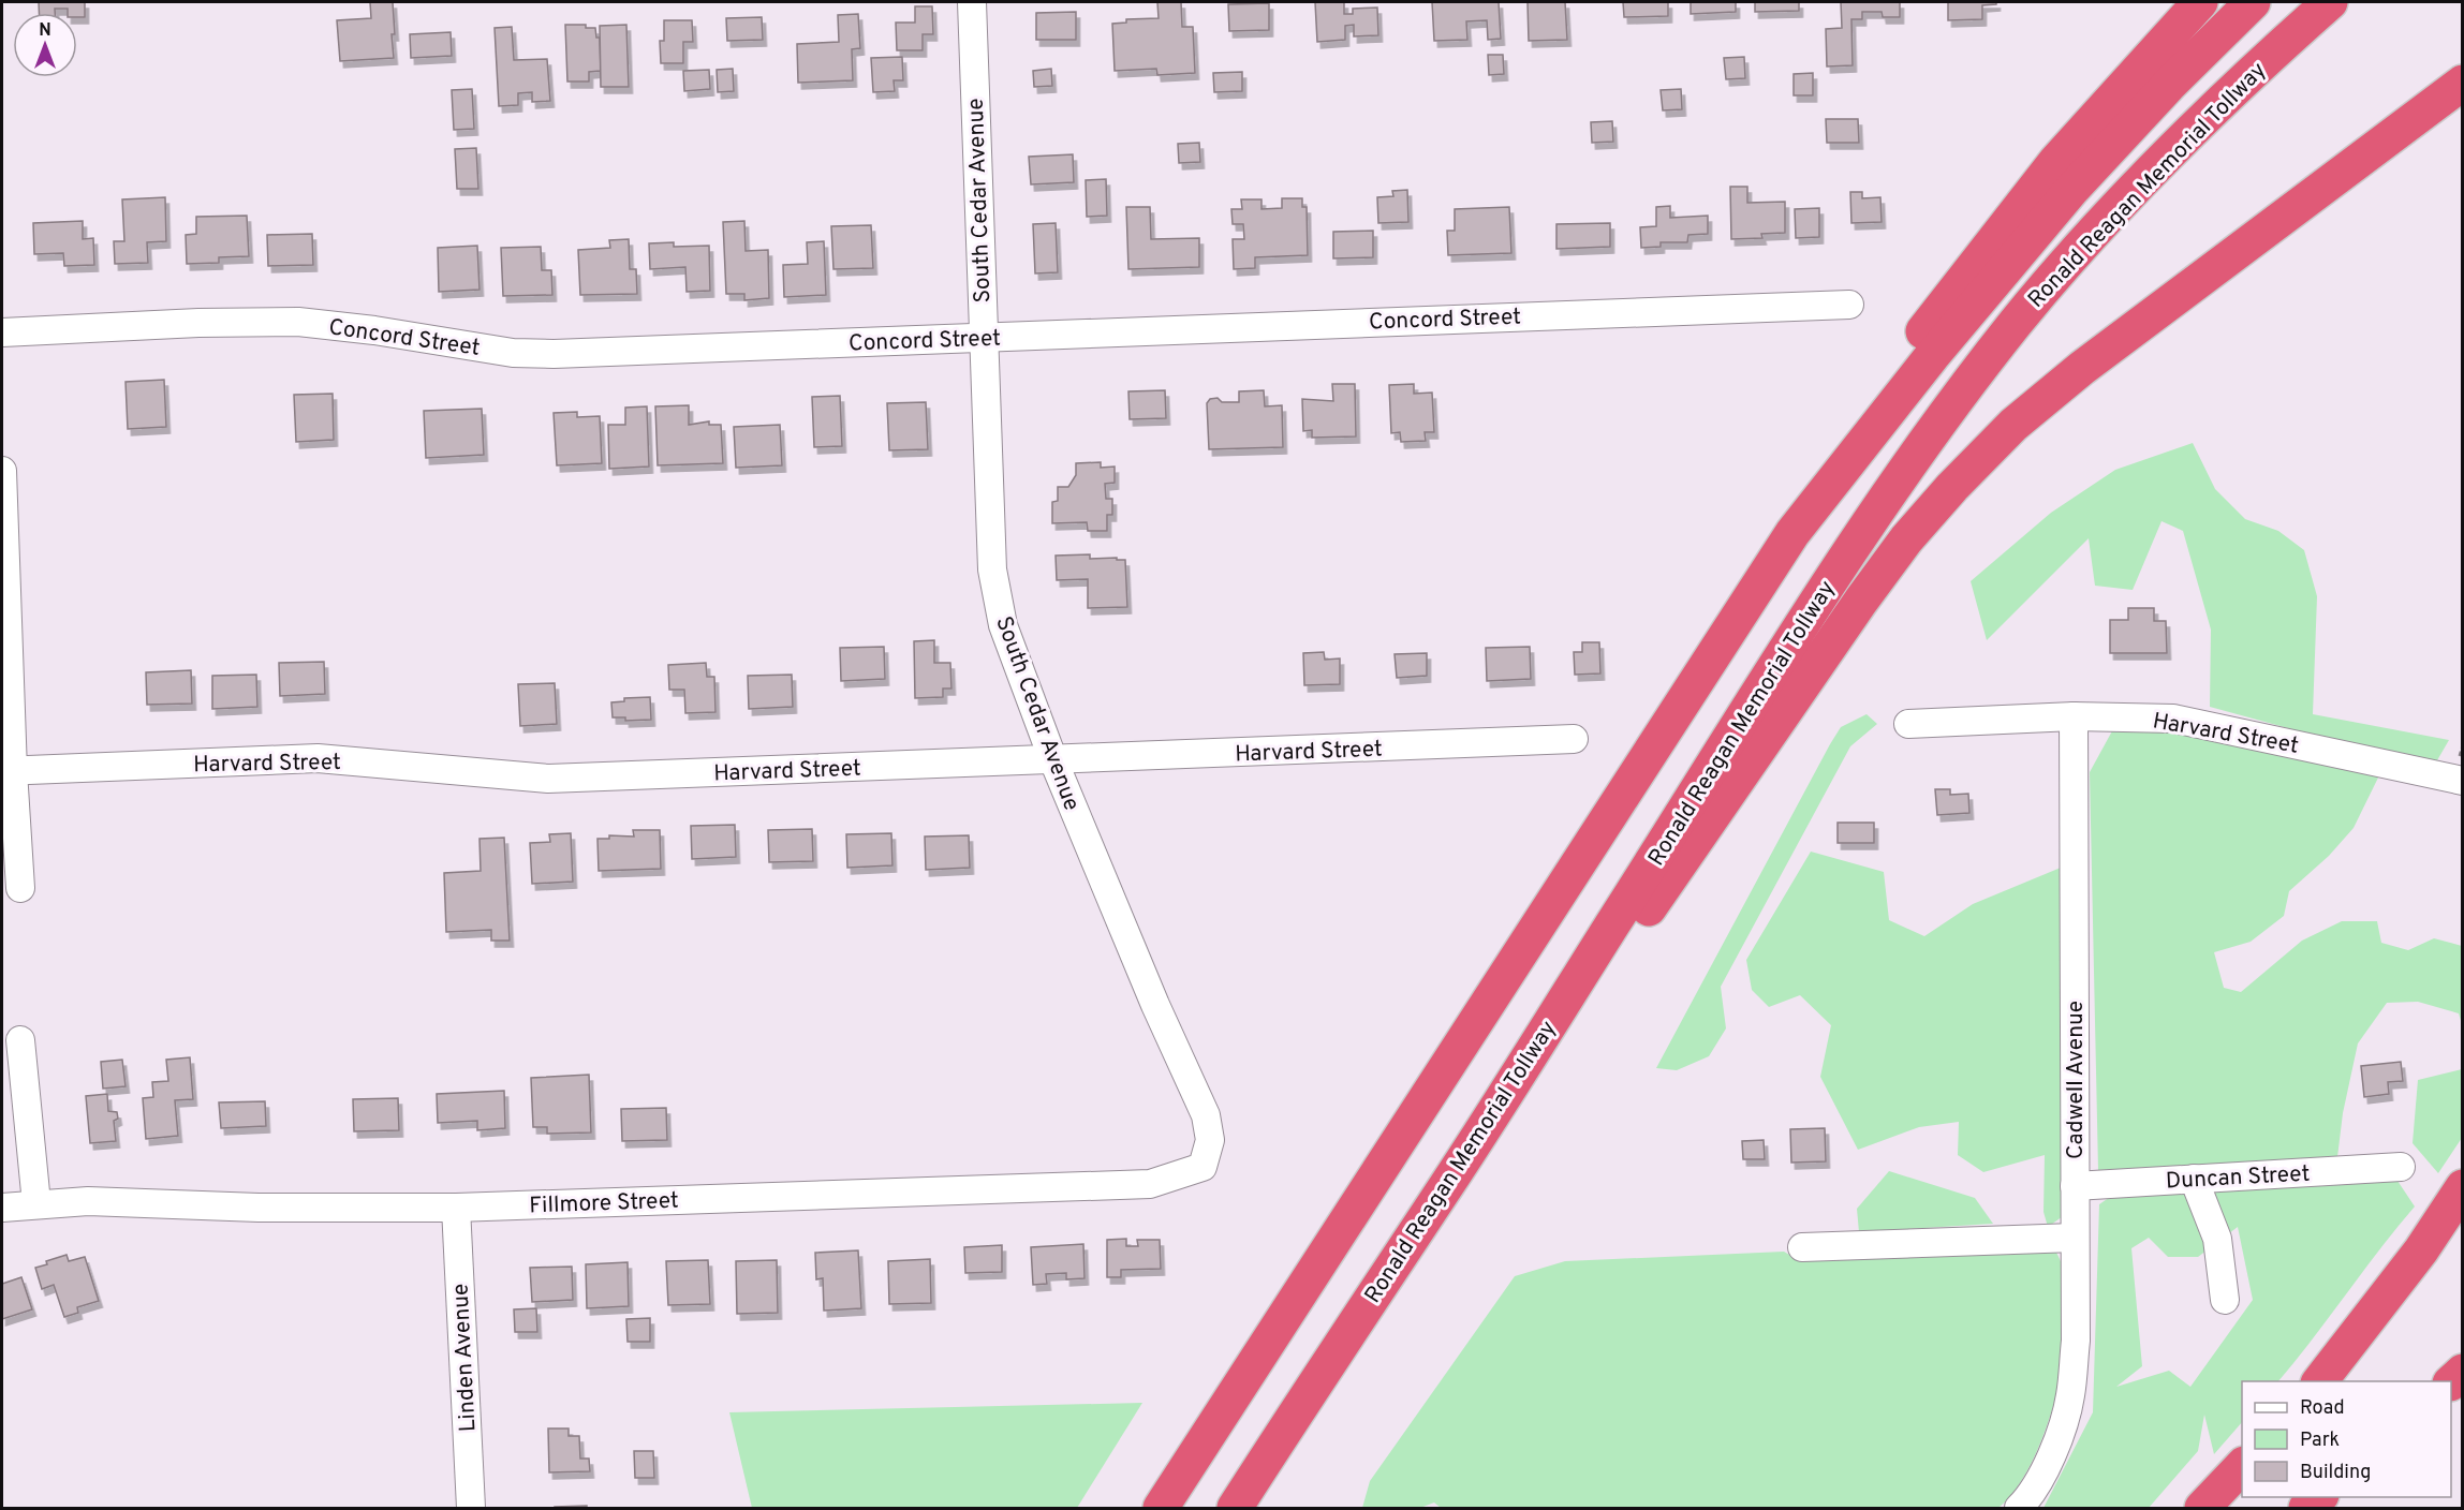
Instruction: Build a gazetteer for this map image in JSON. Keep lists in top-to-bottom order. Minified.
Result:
{"streets":{"highway":["Ronald Reagan Memorial Tollway"],"street":["South Cedar Avenue","Concord Street","Harvard Street","Cadwell Avenue","Duncan Street","Fillmore Street","Linden Avenue"]},"crossings":[["South Cedar Avenue","Concord Street"],["South Cedar Avenue","Harvard Street"],["South Cedar Avenue","Fillmore Street"],["Harvard Street","Cadwell Avenue"],["Cadwell Avenue","Duncan Street"],["Fillmore Street","Linden Avenue"]],"legend":["Road","Park","Building"],"north":"top"}
